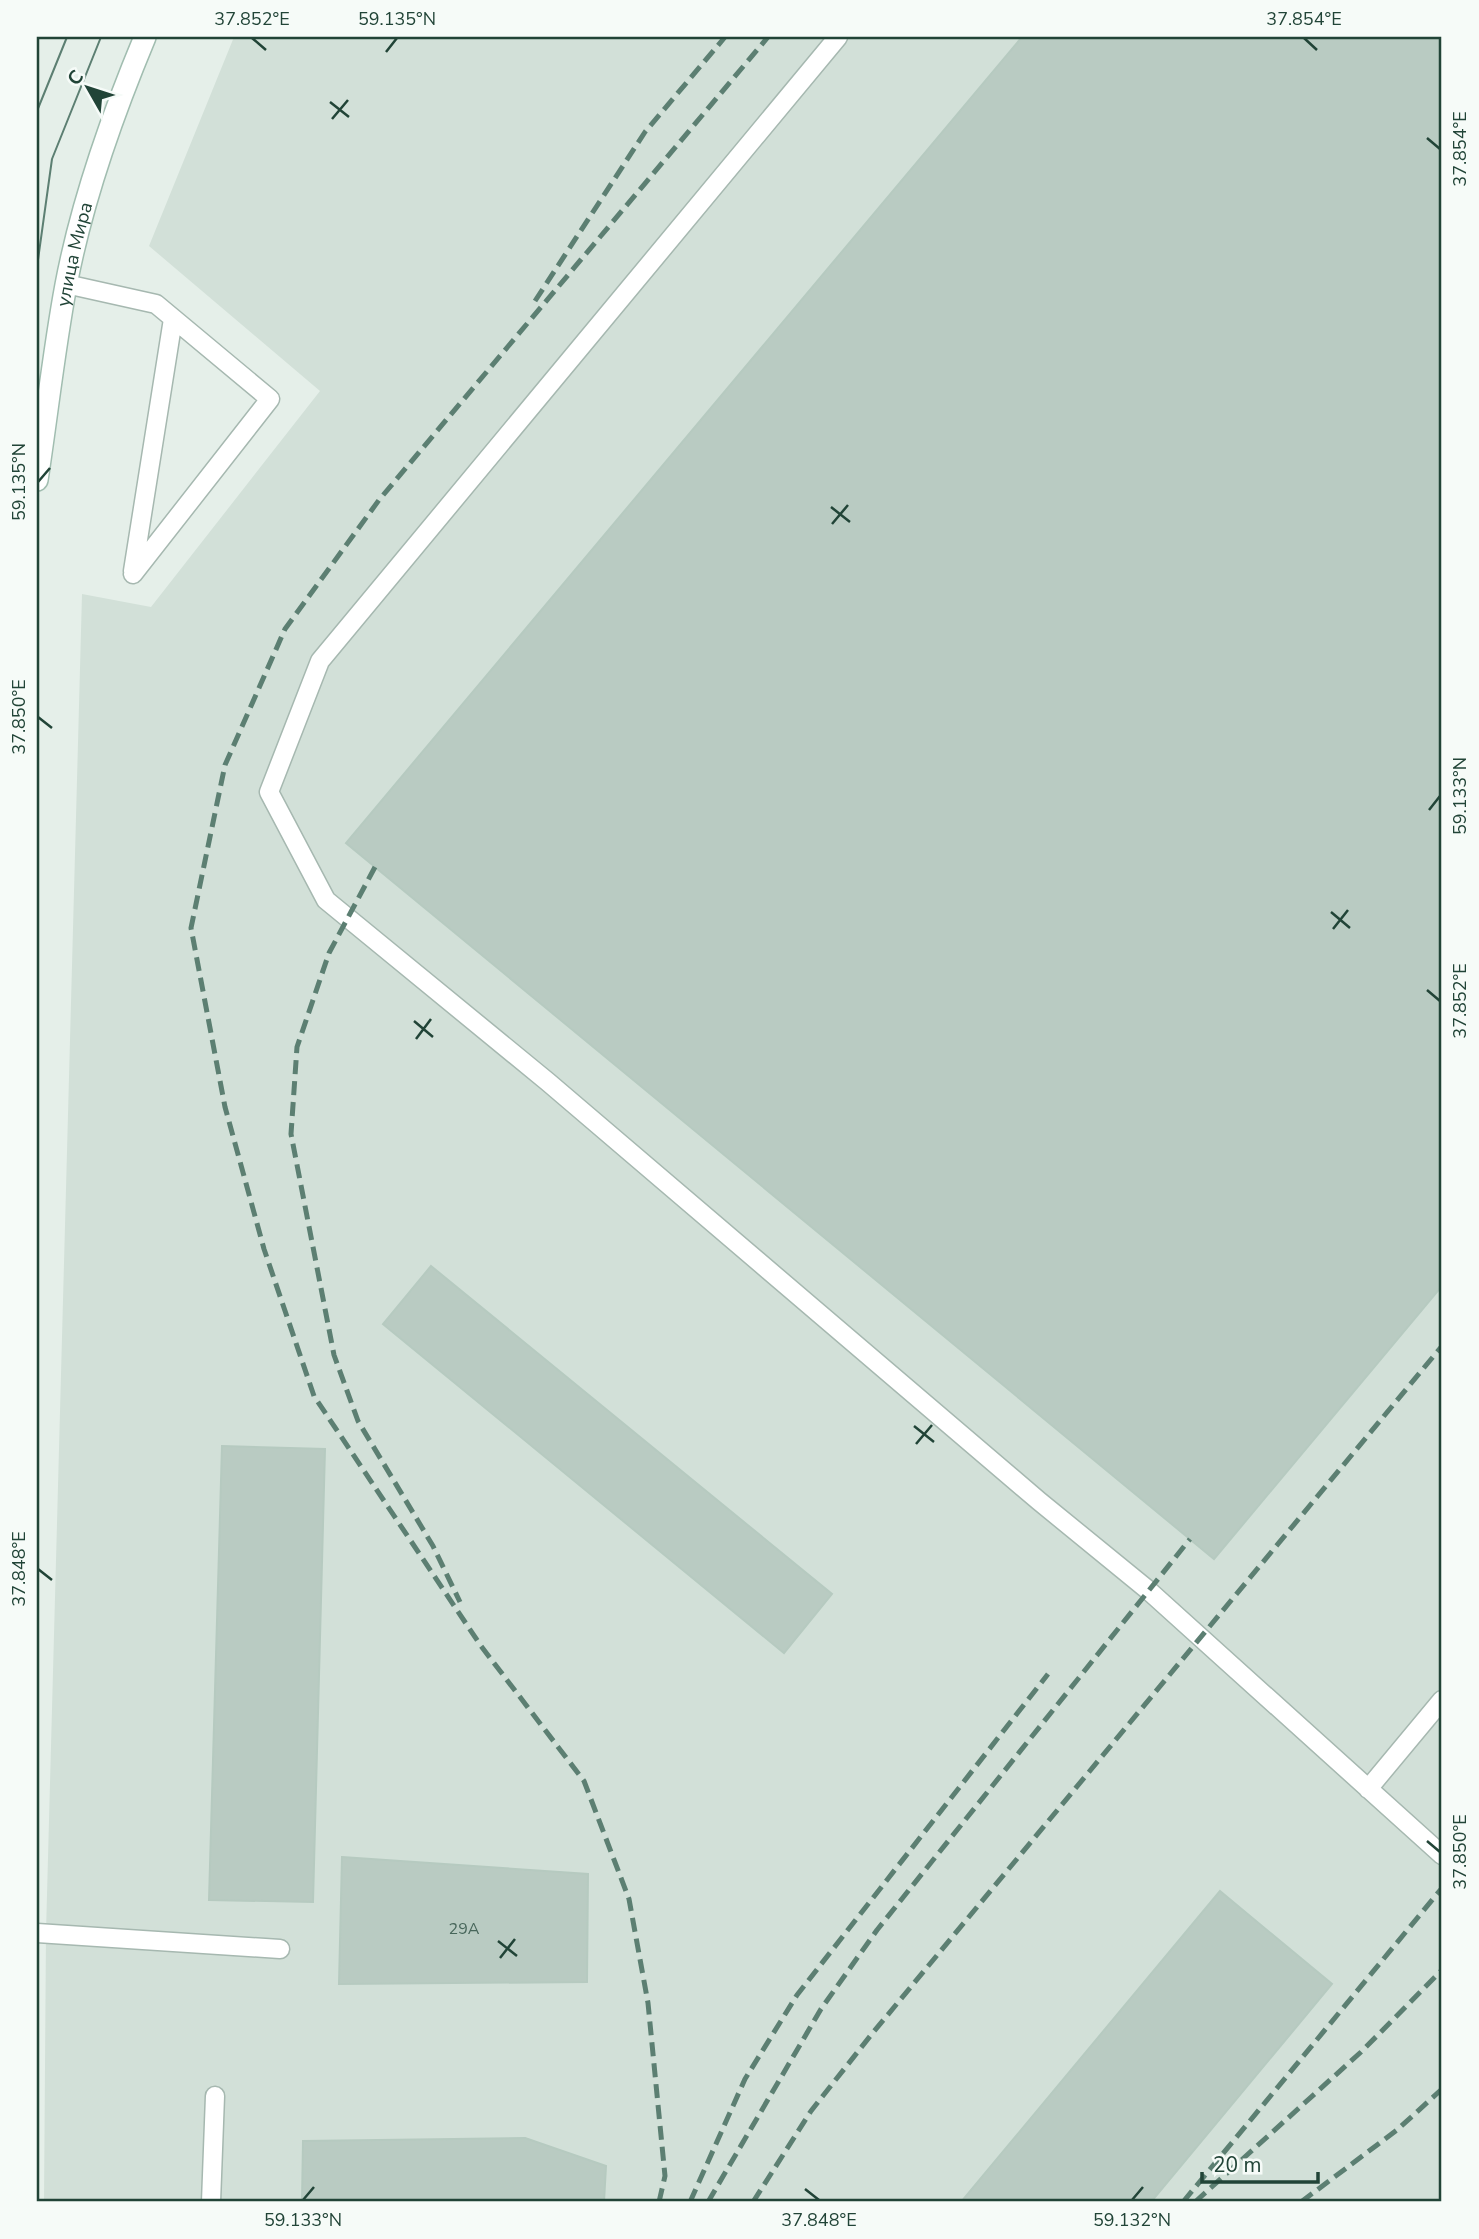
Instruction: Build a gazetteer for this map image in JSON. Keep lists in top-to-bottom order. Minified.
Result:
{"streets":{"main road":["улица Мира"]},"house_numbers":["29А"],"scale_bar":"20 m","north":"top left","coordinates":["37.852°E","59.135°N","37.854°E","37.850°E","59.133°N","37.848°E","59.132°N"]}
